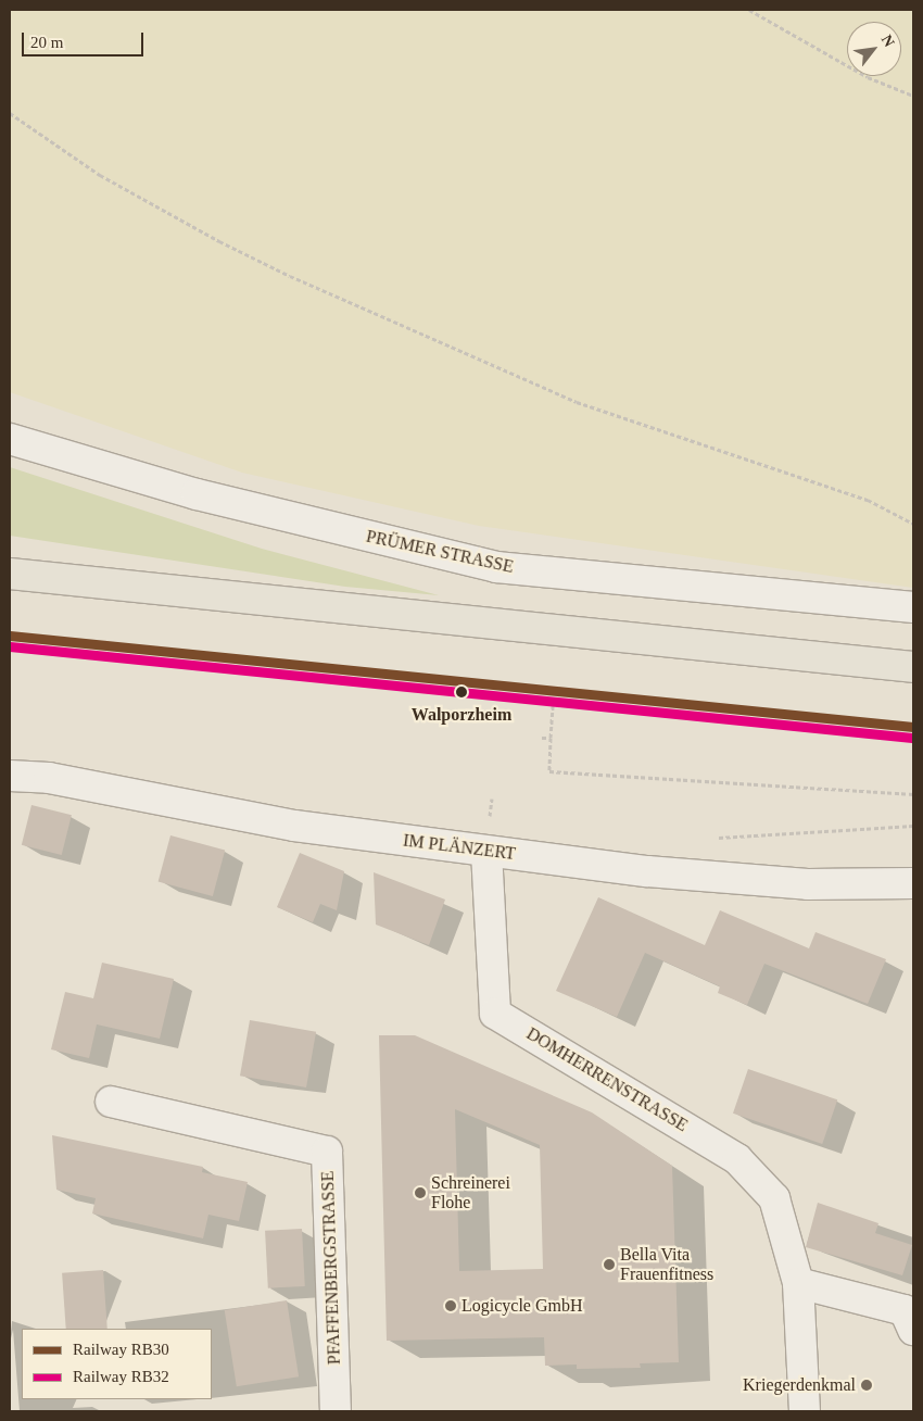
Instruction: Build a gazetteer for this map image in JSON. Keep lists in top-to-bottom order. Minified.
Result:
{"streets":{"street":["PRÜMER STRASSE","IM PLÄNZERT","DOMHERRENSTRASSE","PFAFFENBERGSTRASSE"]},"crossings":[["IM PLÄNZERT","DOMHERRENSTRASSE"]],"places":["Walporzheim","Schreinerei Flohe","Bella Vita Frauenfitness","Logicycle GmbH","Kriegerdenkmal"],"lines":["rail line RB30","rail line RB32"],"legend":["Railway RB30","Railway RB32"],"scale_bar":"20 m","north":"top right"}
